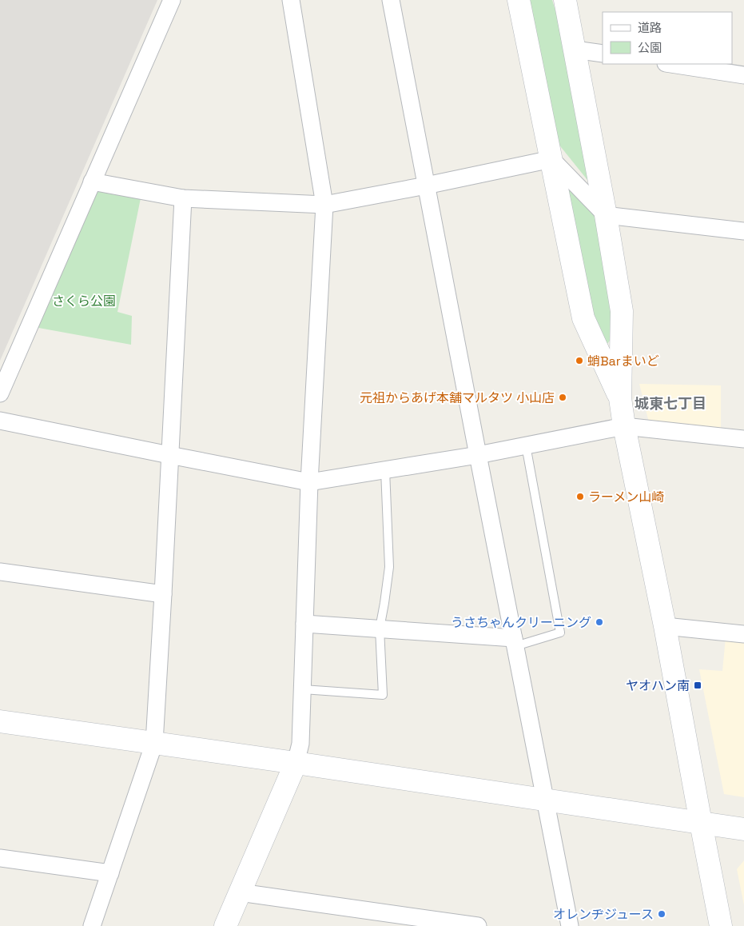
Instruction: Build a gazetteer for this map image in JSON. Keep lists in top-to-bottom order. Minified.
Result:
{"districts":["城東七丁目"],"parks":["さくら公園"],"places":{"other":["蛸Barまいど","元祖からあげ本舗マルタツ 小山店","ラーメン山崎","うさちゃんクリーニング","オレンヂジュース"],"transit":["ヤオハン南"]},"legend":["道路","公園"]}
